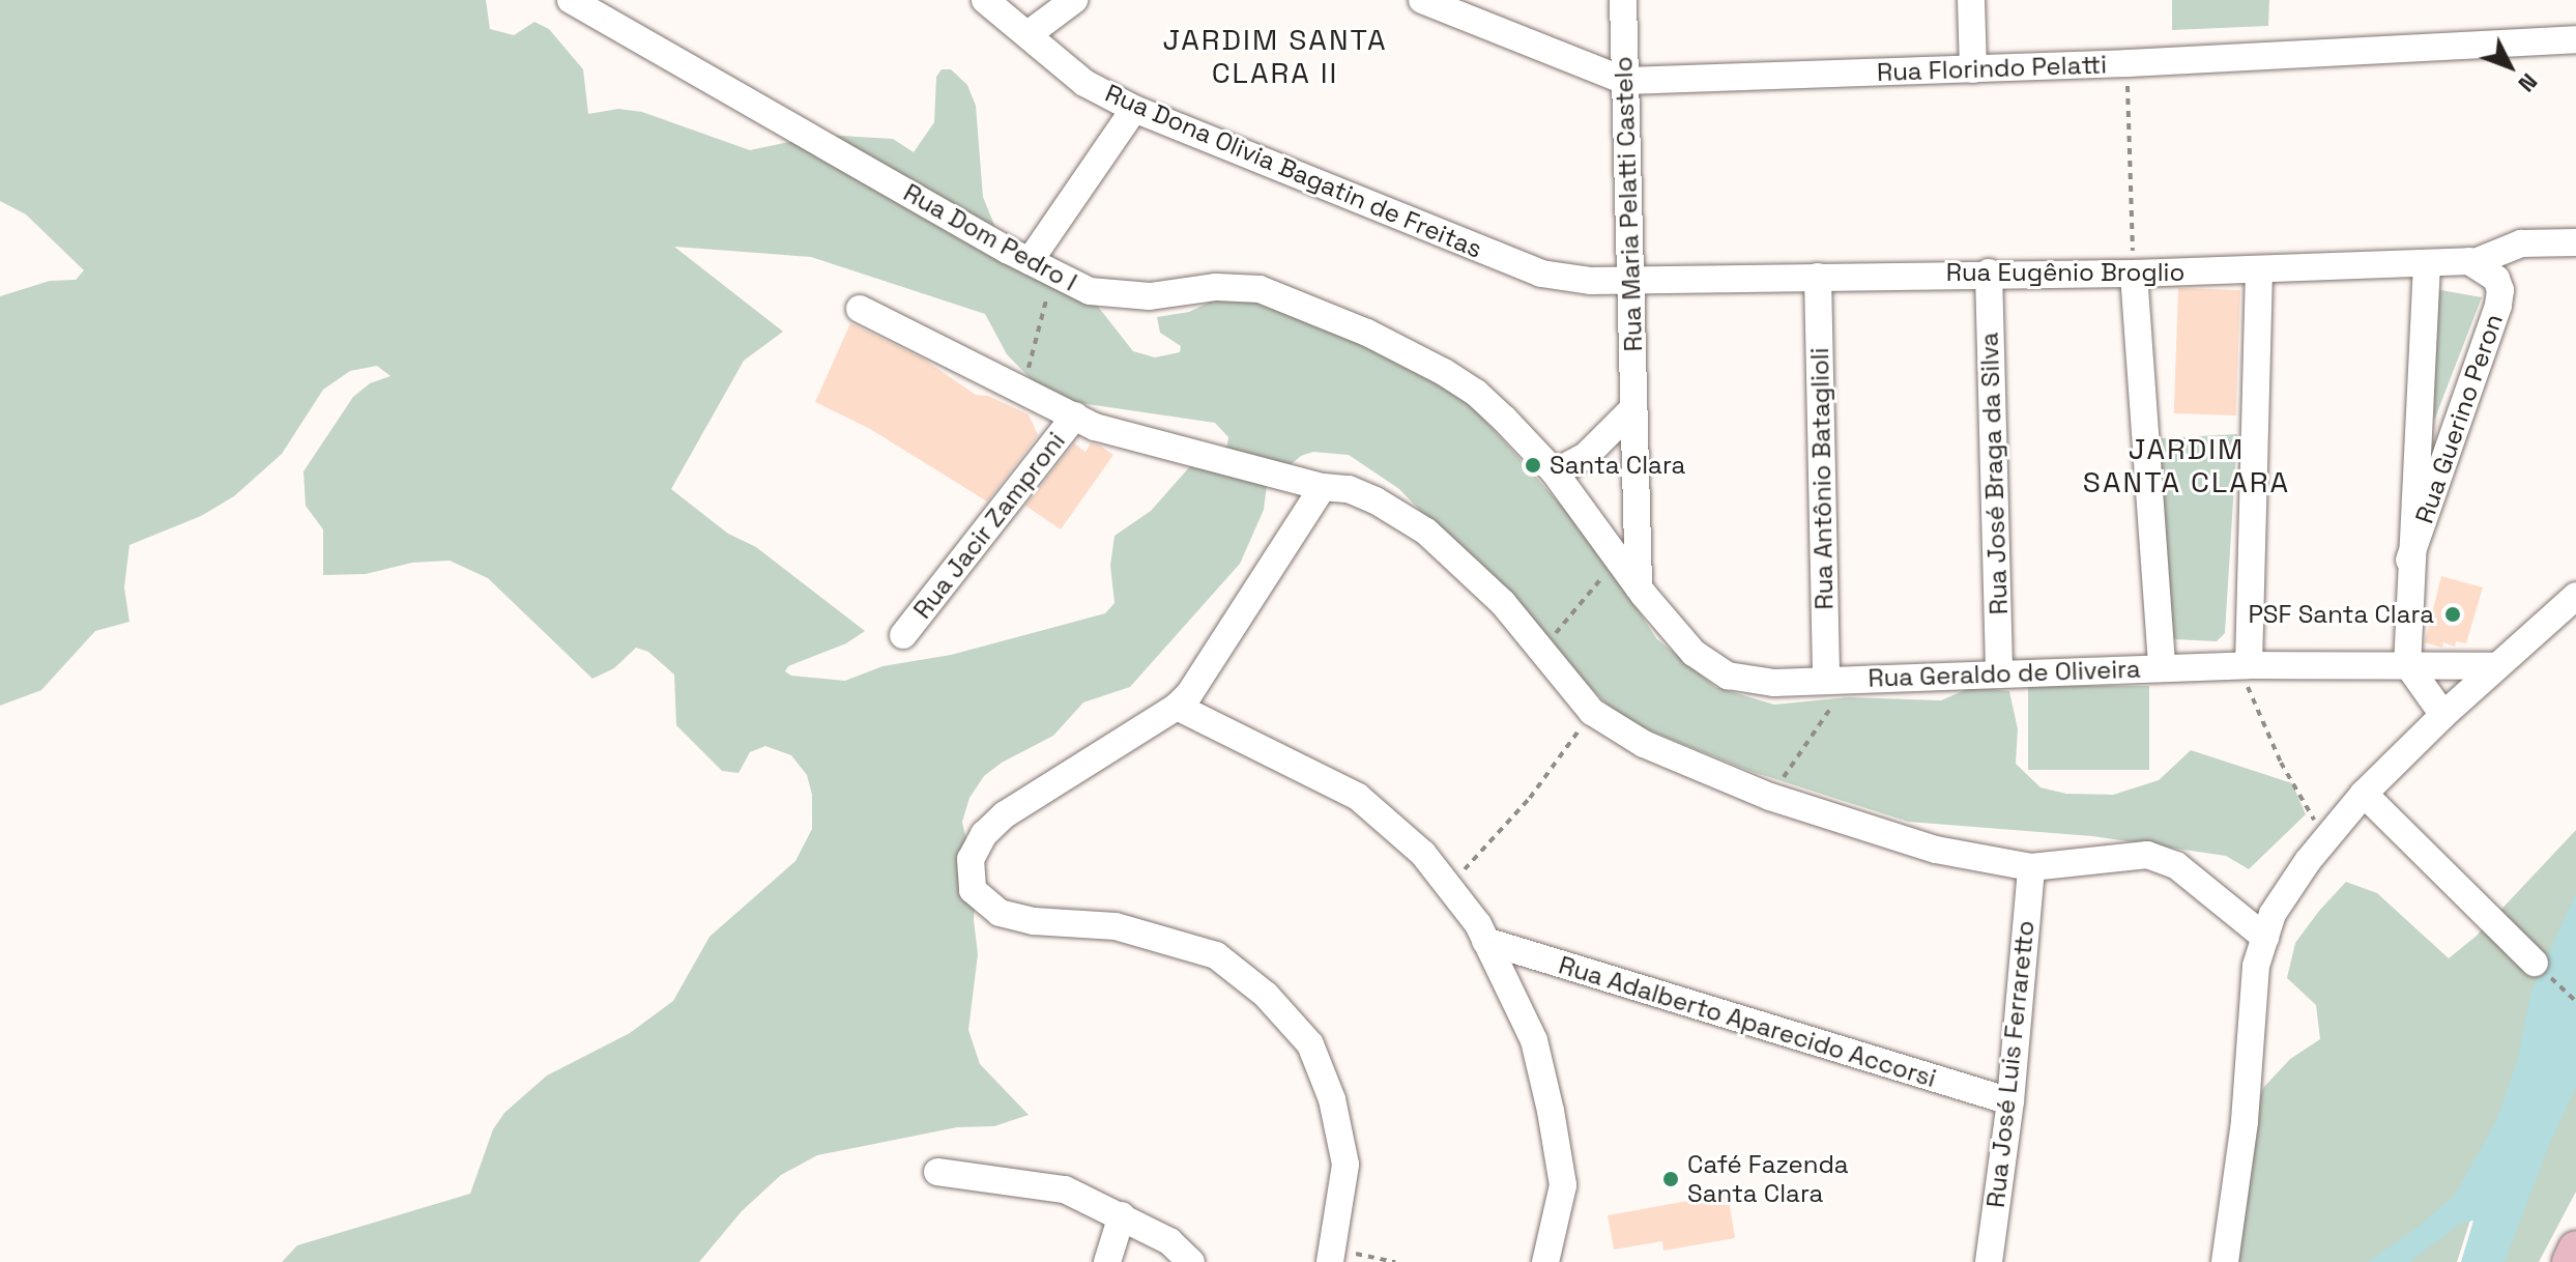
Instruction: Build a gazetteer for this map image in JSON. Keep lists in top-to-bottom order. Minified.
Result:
{"streets":{"street":["Rua Florindo Pelatti","Rua Dona Olivia Bagatin de Freitas","Rua Maria Pelatti Castelo","Rua Dom Pedro I","Rua Eugênio Broglio","Rua Guerino Peron","Rua José Braga da Silva","Rua Antônio Bataglioli","Rua Jacir Zamproni","Rua Geraldo de Oliveira","Rua Adalberto Aparecido Accorsi","Rua José Luis Ferraretto"]},"crossings":[["Rua Florindo Pelatti","Rua Maria Pelatti Castelo"],["Rua Dona Olivia Bagatin de Freitas","Rua Maria Pelatti Castelo"],["Rua Dona Olivia Bagatin de Freitas","Rua Eugênio Broglio"],["Rua Maria Pelatti Castelo","Rua Dom Pedro I"],["Rua Maria Pelatti Castelo","Rua Eugênio Broglio"],["Rua Maria Pelatti Castelo","Rua Geraldo de Oliveira"],["Rua Dom Pedro I","Rua Geraldo de Oliveira"],["Rua Eugênio Broglio","Rua Guerino Peron"],["Rua Eugênio Broglio","Rua José Braga da Silva"],["Rua Eugênio Broglio","Rua Antônio Bataglioli"],["Rua José Braga da Silva","Rua Geraldo de Oliveira"],["Rua Antônio Bataglioli","Rua Geraldo de Oliveira"],["Rua Adalberto Aparecido Accorsi","Rua José Luis Ferraretto"]],"districts":["JARDIM SANTA CLARA II","JARDIM SANTA CLARA"],"places":["Santa Clara","PSF Santa Clara","Café Fazenda Santa Clara"],"north":"bottom right"}
